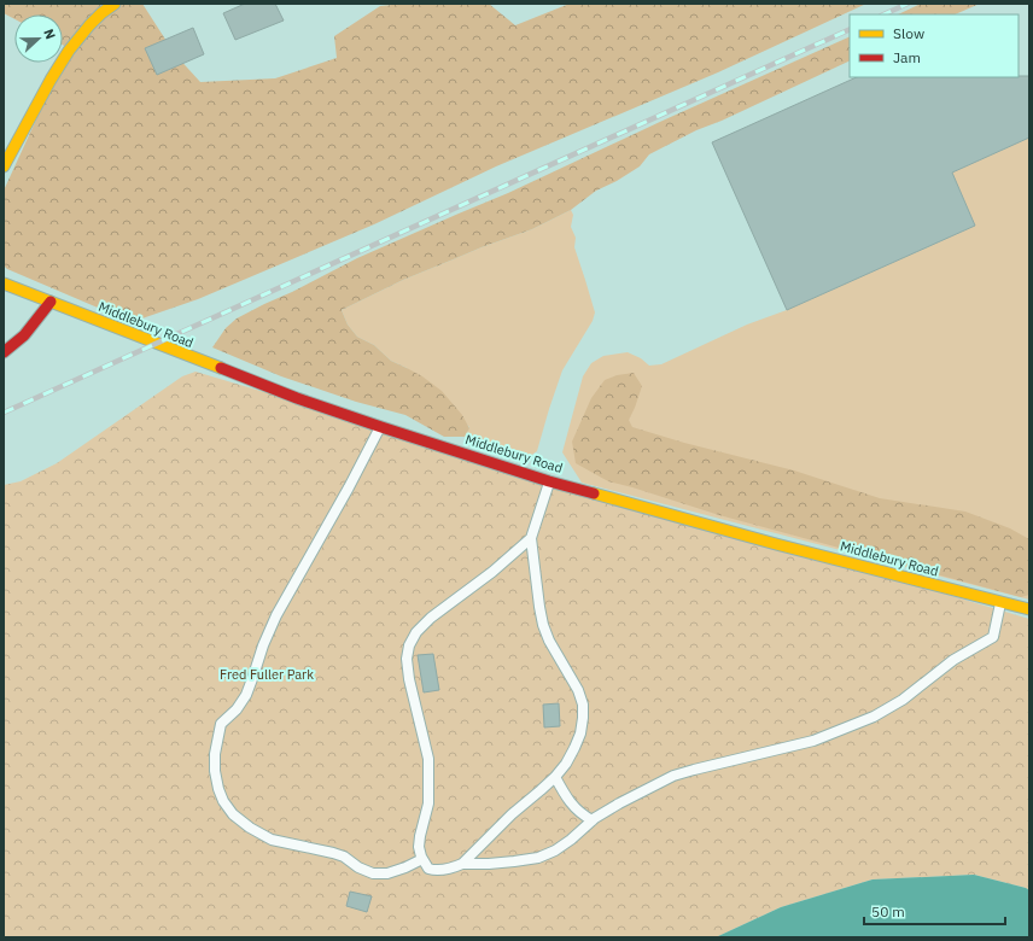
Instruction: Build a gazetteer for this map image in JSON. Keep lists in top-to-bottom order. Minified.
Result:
{"streets":{"street":["Middlebury Road"]},"parks":["Fred Fuller Park"],"legend":["Slow","Jam"],"scale_bar":"50 m","north":"right"}
